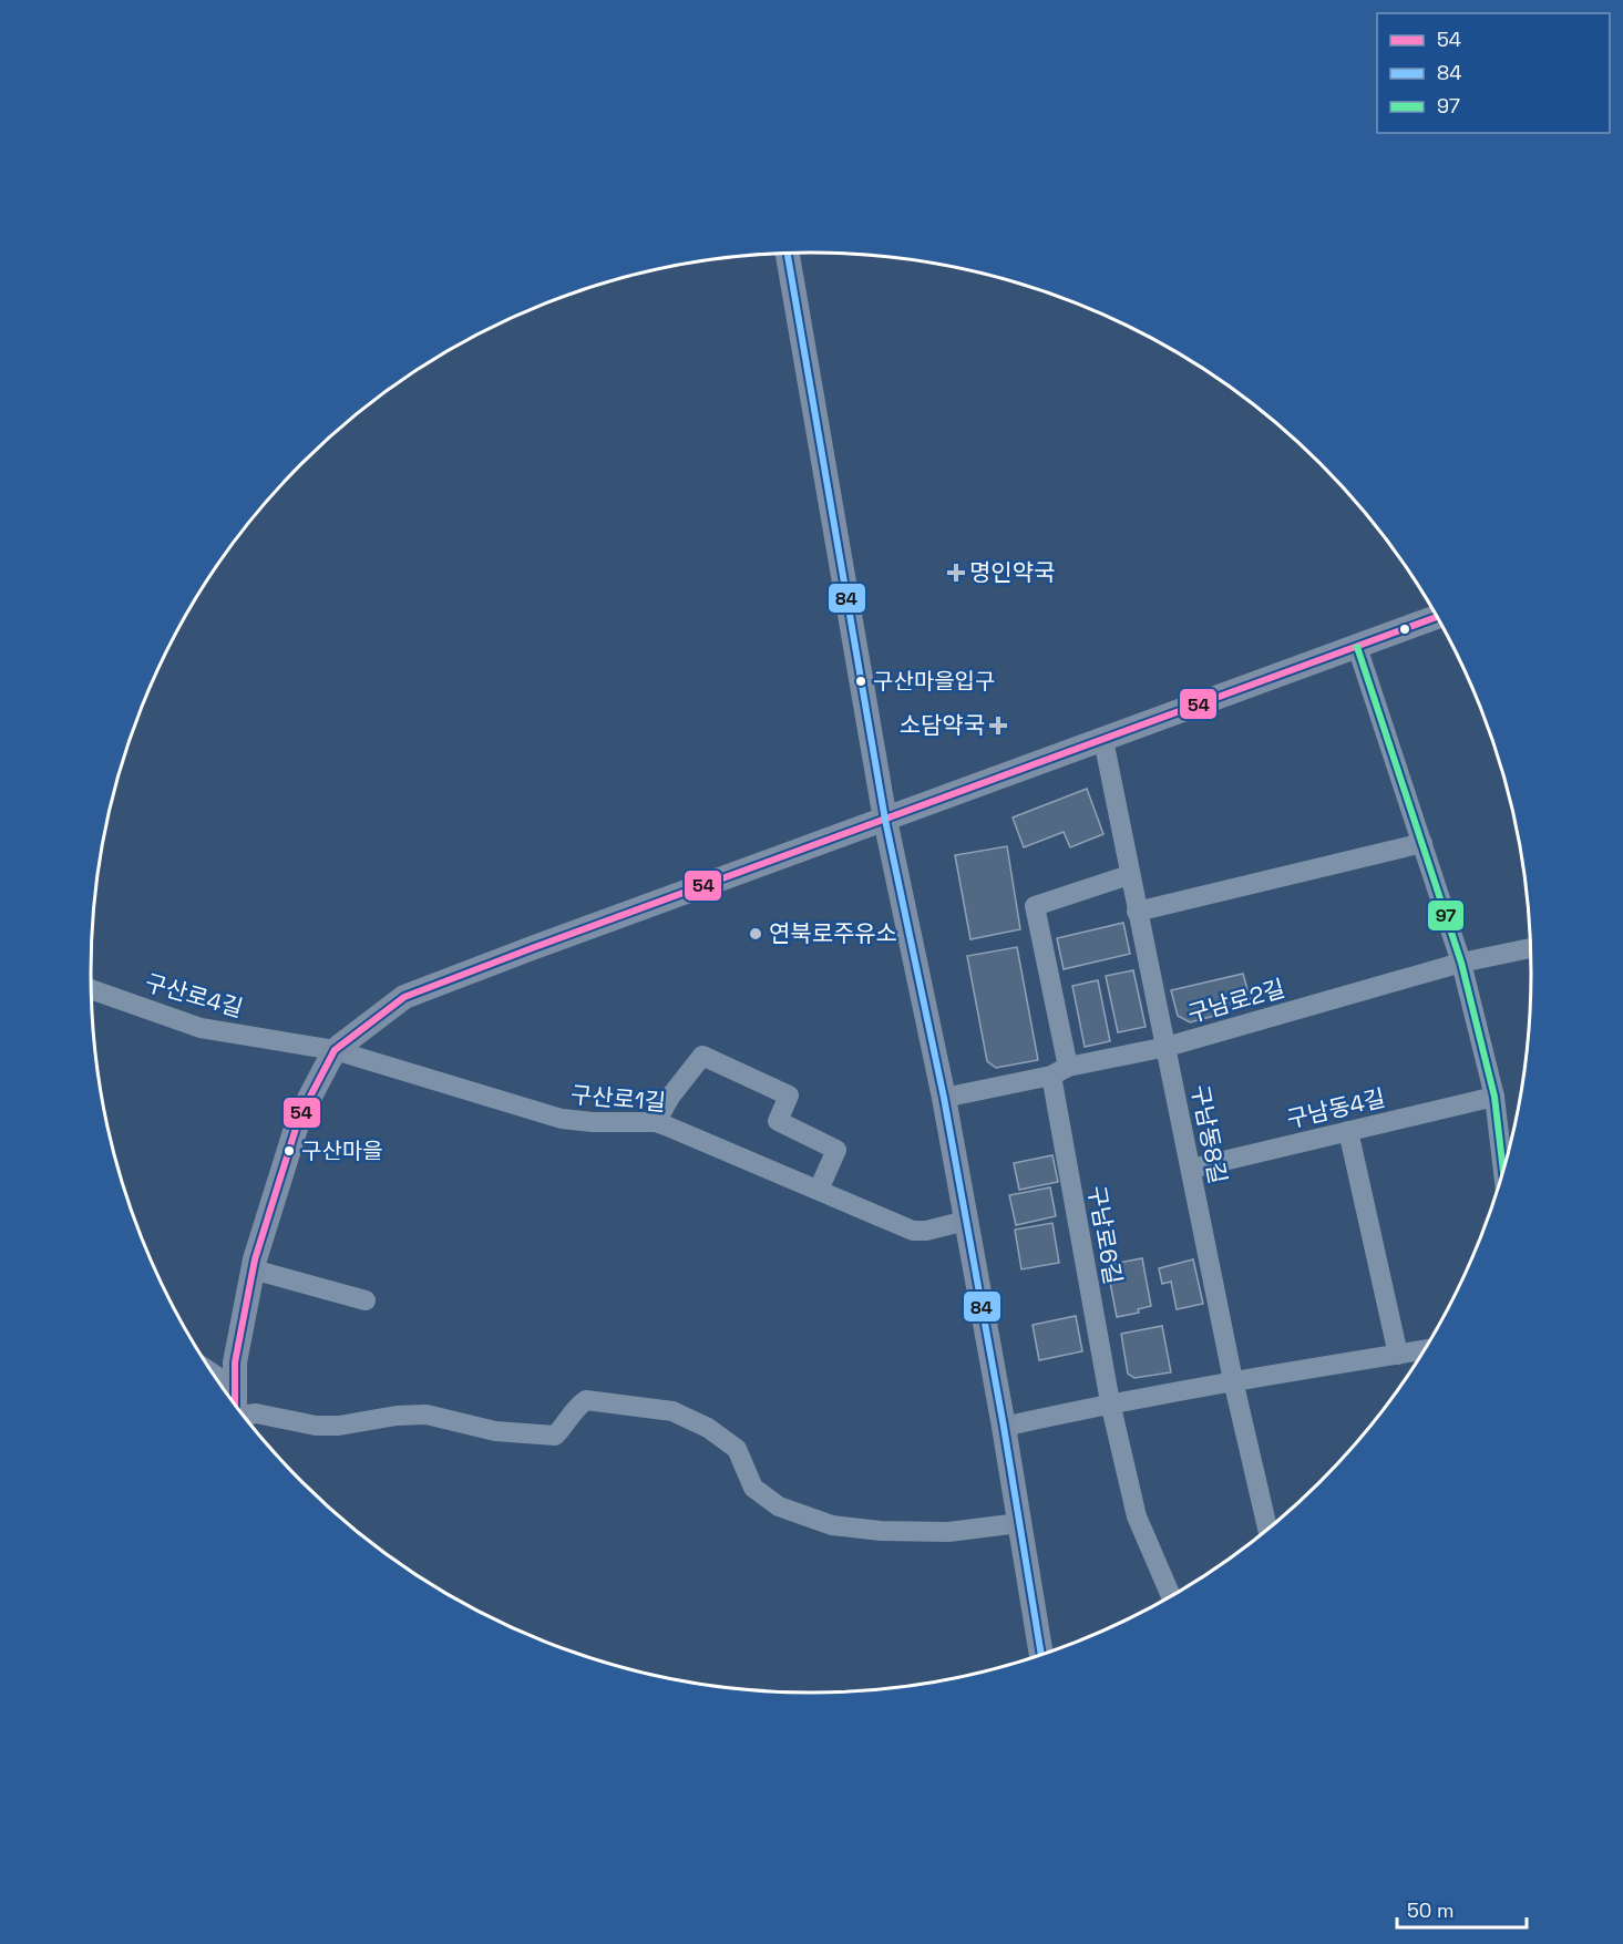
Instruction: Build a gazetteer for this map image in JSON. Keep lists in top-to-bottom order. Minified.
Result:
{"streets":{"street":["구산로4길","구남로2길","구산로1길","구남동4길","구남동8길","구남로6길"]},"crossings":[["구산로4길","구산로1길"],["구남로2길","구남동8길"],["구남로2길","구남로6길"],["구남동4길","구남동8길"],["구남동8길","구남로6길"]],"places":{"health":["명인약국","소담약국"],"other":["구산마을입구","연북로주유소","구산마을"]},"lines":["transit line 84","transit line 54","transit line 97"],"legend":["54","84","97"],"scale_bar":"50 m"}
